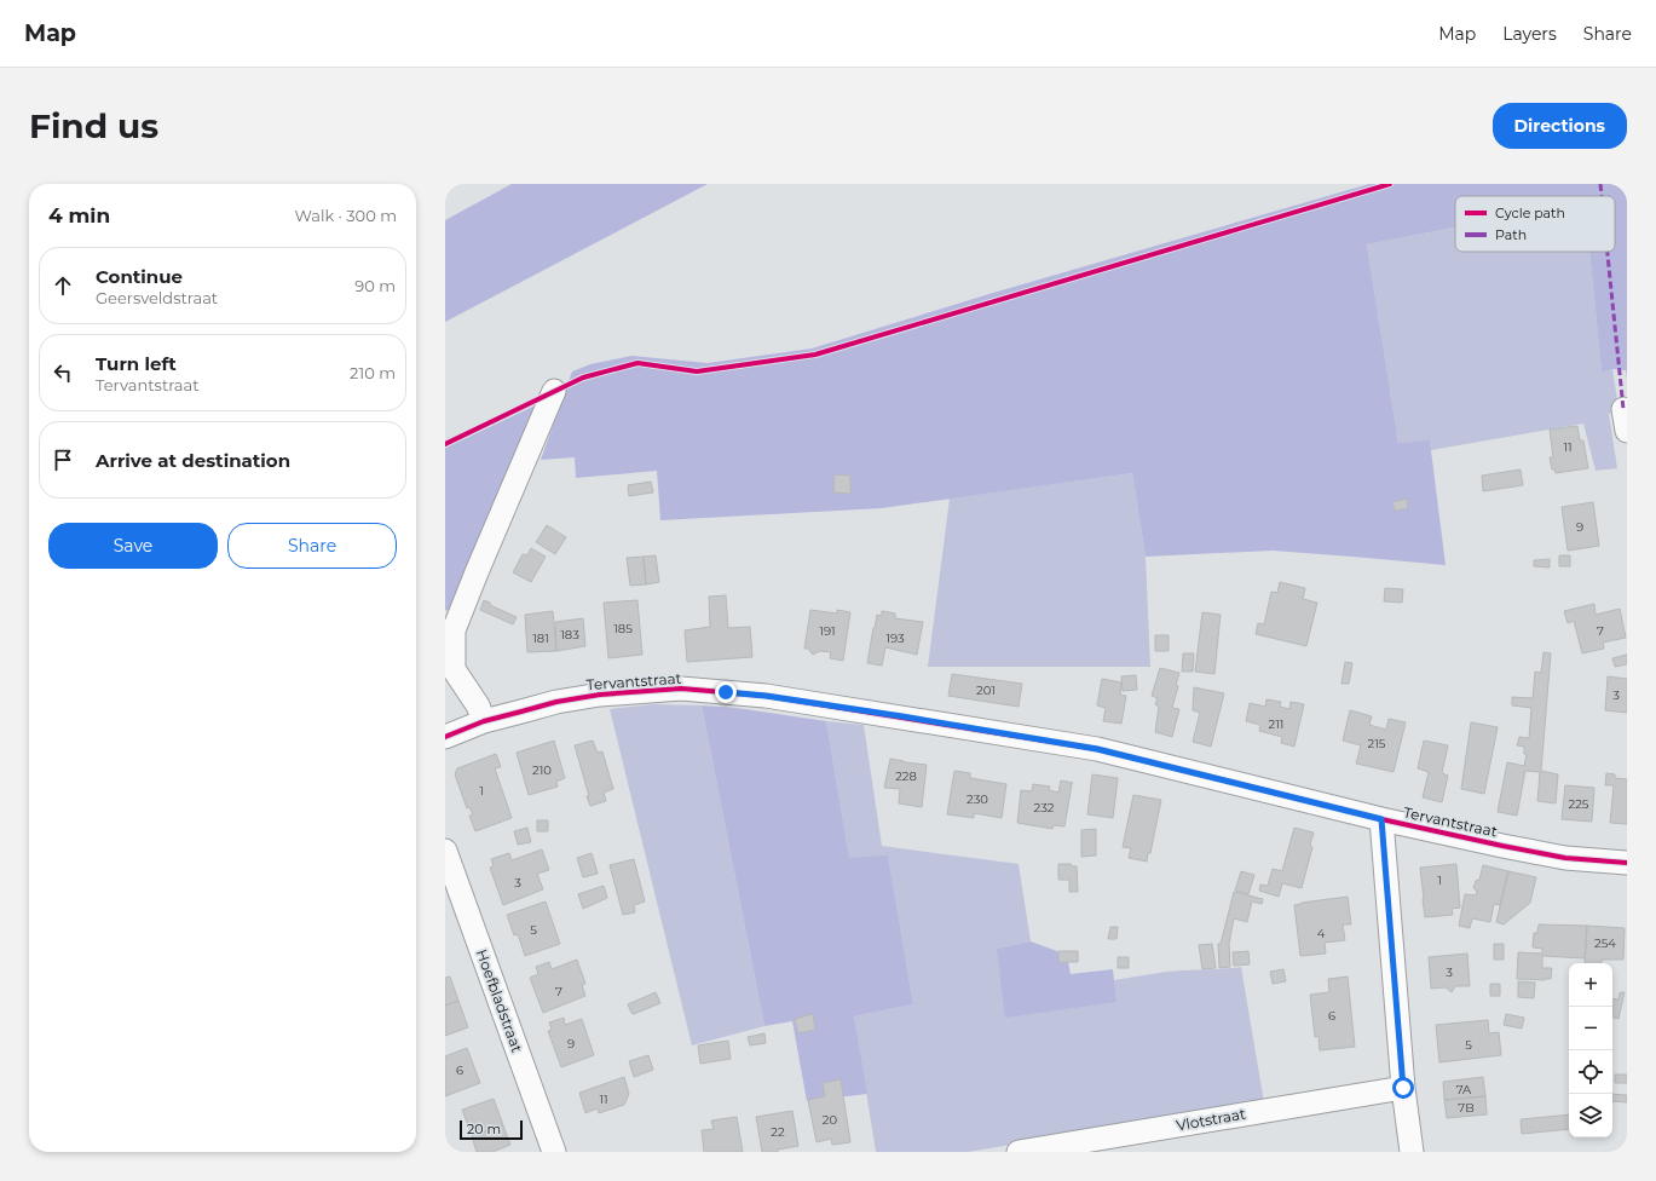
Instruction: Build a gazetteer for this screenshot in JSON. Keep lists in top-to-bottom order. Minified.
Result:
{"streets":{"street":["Tervantstraat","Hoefbladstraat","Vlotstraat"]},"house_numbers":["11","9","185","191","7","183","181","193","201","3","211","215","210","228","1","230","225","232","1","3","5","4","254","3","7","6","9","5","6","7A","11","7B","20","22"],"legend":["Cycle path","Path"],"scale_bar":"20 m","page":{"header":"Map","nav":["Map","Layers","Share"],"buttons":["Directions",["Save","Share"]],"title":"Find us","heading":["4 min","Walk · 300 m"],"list":[["Continue","Geersveldstraat","90 m"],["Turn left","Tervantstraat","210 m"],"Arrive at destination"],"map_buttons":["+","−"],"scale":"20 m"}}
